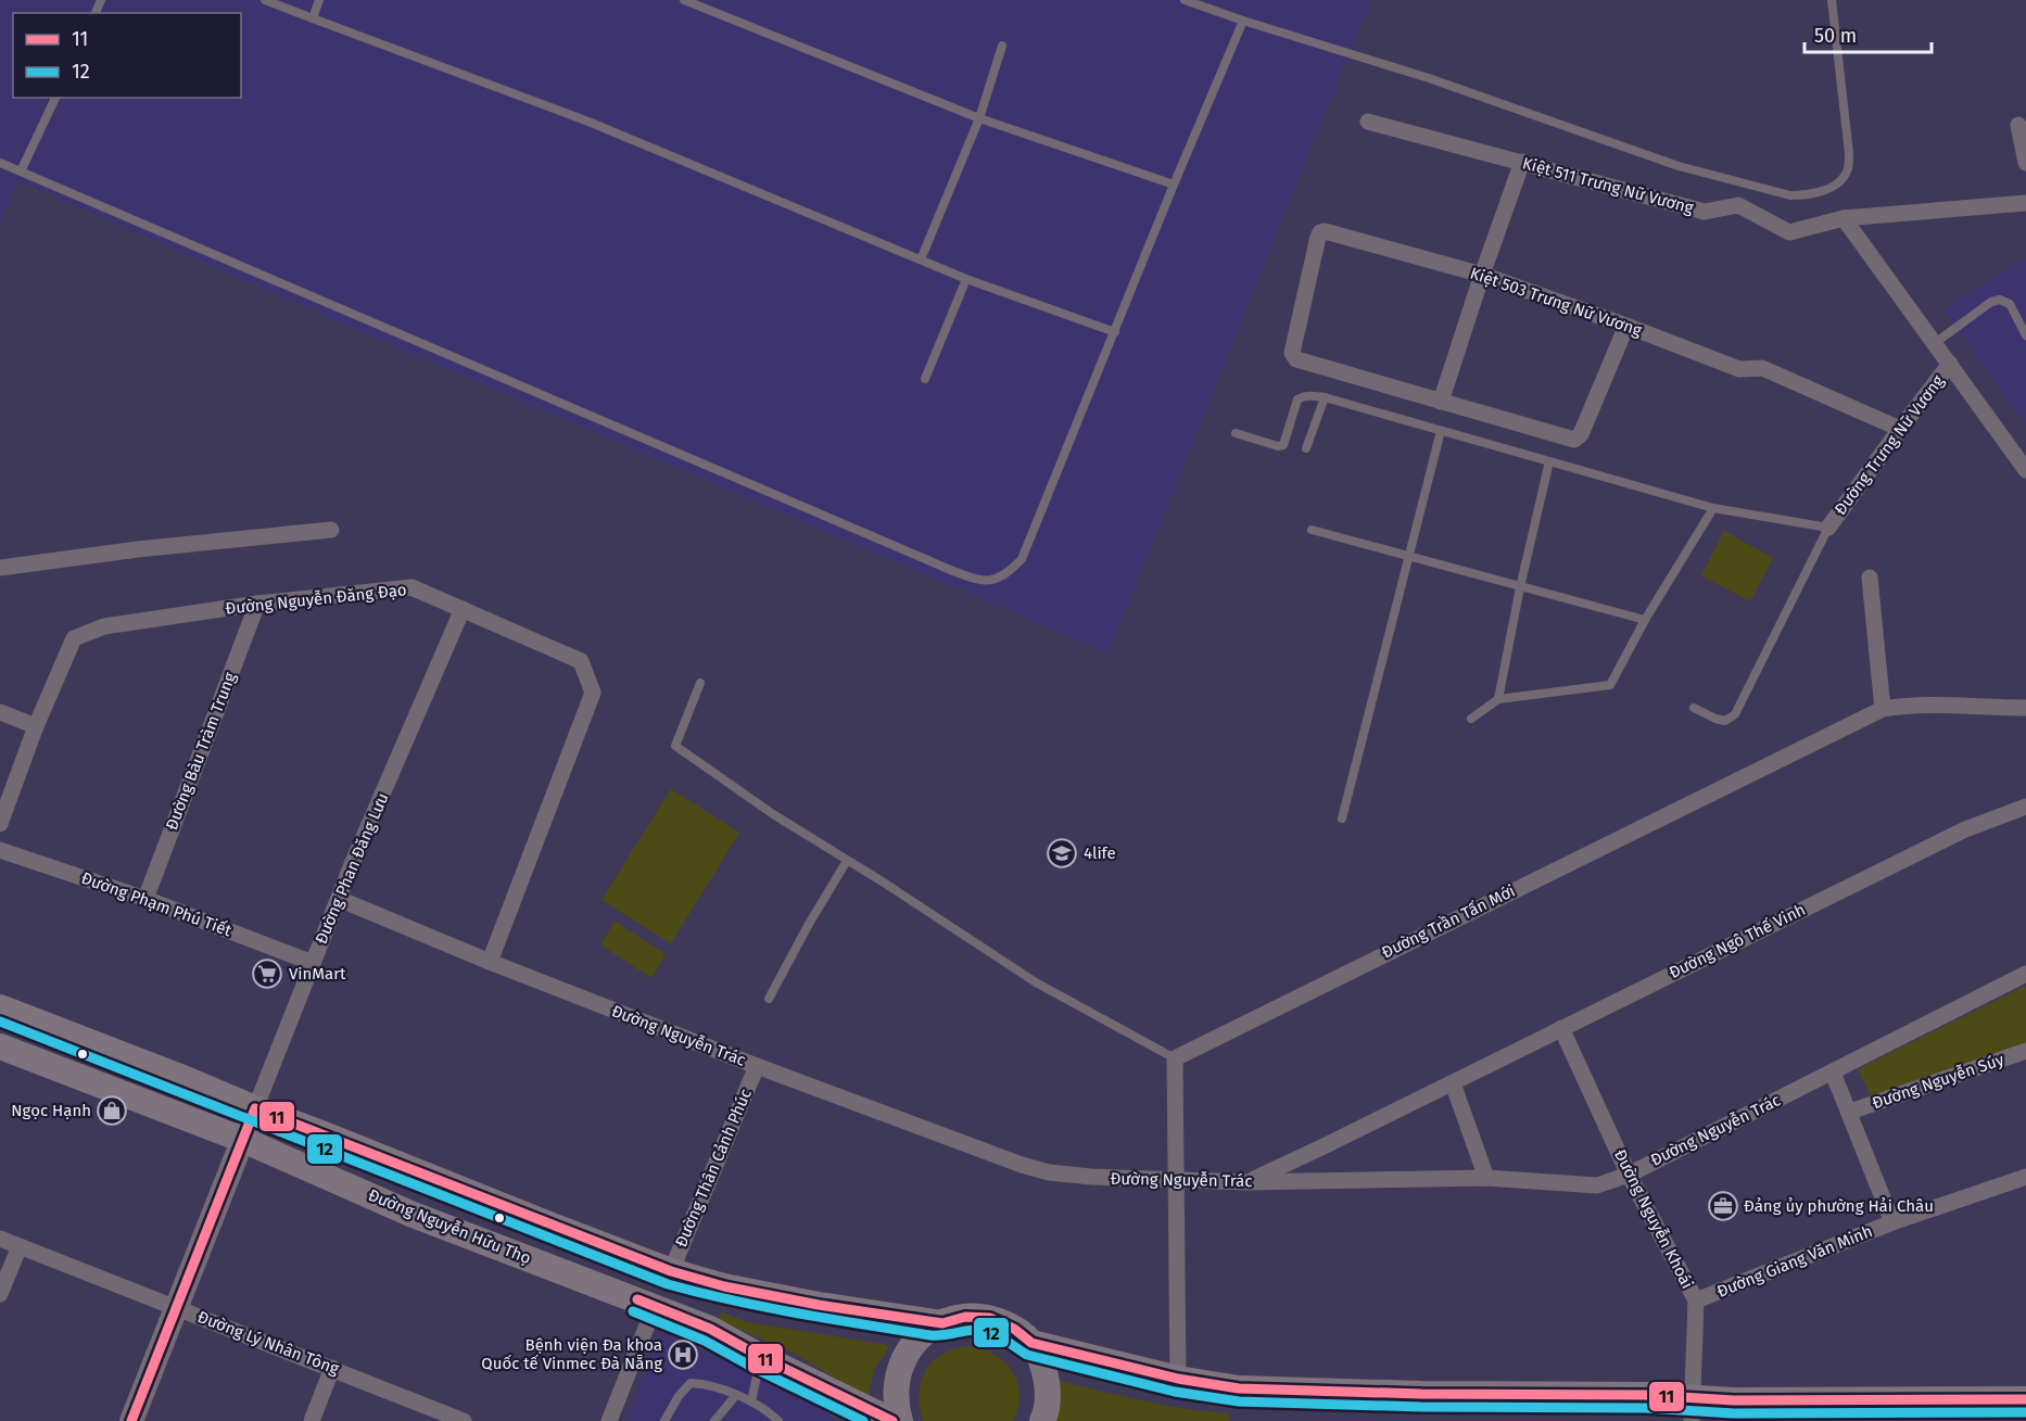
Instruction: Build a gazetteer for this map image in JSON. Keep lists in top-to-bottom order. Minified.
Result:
{"streets":{"main road":["Đường Nguyễn Hữu Thọ"],"street":["Kiệt 511 Trưng Nữ Vương","Kiệt 503 Trưng Nữ Vương","Đường Trưng Nữ Vương","Đường Nguyễn Đăng Đạo","Đường Bàu Tràm Trung","Đường Phan Đăng Lưu","Đường Phạm Phú Tiết","Đường Trần Tấn Mới","Đường Ngô Thế Vinh","Đường Nguyễn Trác","Đường Nguyễn Súy","Đường Thân Cảnh Phúc","Đường Nguyễn Khoái","Đường Giang Văn Minh","Đường Lý Nhân Tông"]},"crossings":[["Kiệt 511 Trưng Nữ Vương","Đường Trưng Nữ Vương"],["Kiệt 503 Trưng Nữ Vương","Đường Trưng Nữ Vương"],["Đường Nguyễn Đăng Đạo","Đường Bàu Tràm Trung"],["Đường Nguyễn Đăng Đạo","Đường Phan Đăng Lưu"],["Đường Nguyễn Đăng Đạo","Đường Nguyễn Trác"],["Đường Bàu Tràm Trung","Đường Phạm Phú Tiết"],["Đường Phan Đăng Lưu","Đường Phạm Phú Tiết"],["Đường Phan Đăng Lưu","Đường Nguyễn Trác"],["Đường Phan Đăng Lưu","Đường Nguyễn Hữu Thọ"],["Đường Phan Đăng Lưu","Đường Lý Nhân Tông"],["Đường Ngô Thế Vinh","Đường Nguyễn Trác"],["Đường Ngô Thế Vinh","Đường Nguyễn Khoái"],["Đường Nguyễn Trác","Đường Thân Cảnh Phúc"],["Đường Nguyễn Trác","Đường Nguyễn Khoái"],["Đường Nguyễn Trác","Đường Giang Văn Minh"],["Đường Nguyễn Súy","Đường Giang Văn Minh"],["Đường Nguyễn Khoái","Đường Giang Văn Minh"]],"places":{"school or university":["4life"],"supermarket":["VinMart"],"shop":["Ngọc Hạnh"],"office":["Đảng ủy phường Hải Châu"],"hospital":["Bệnh viện Đa khoa Quốc tế Vinmec Đà Nẵng"]},"lines":["transit line 12","transit line 11"],"legend":["11","12"],"scale_bar":"50 m"}
